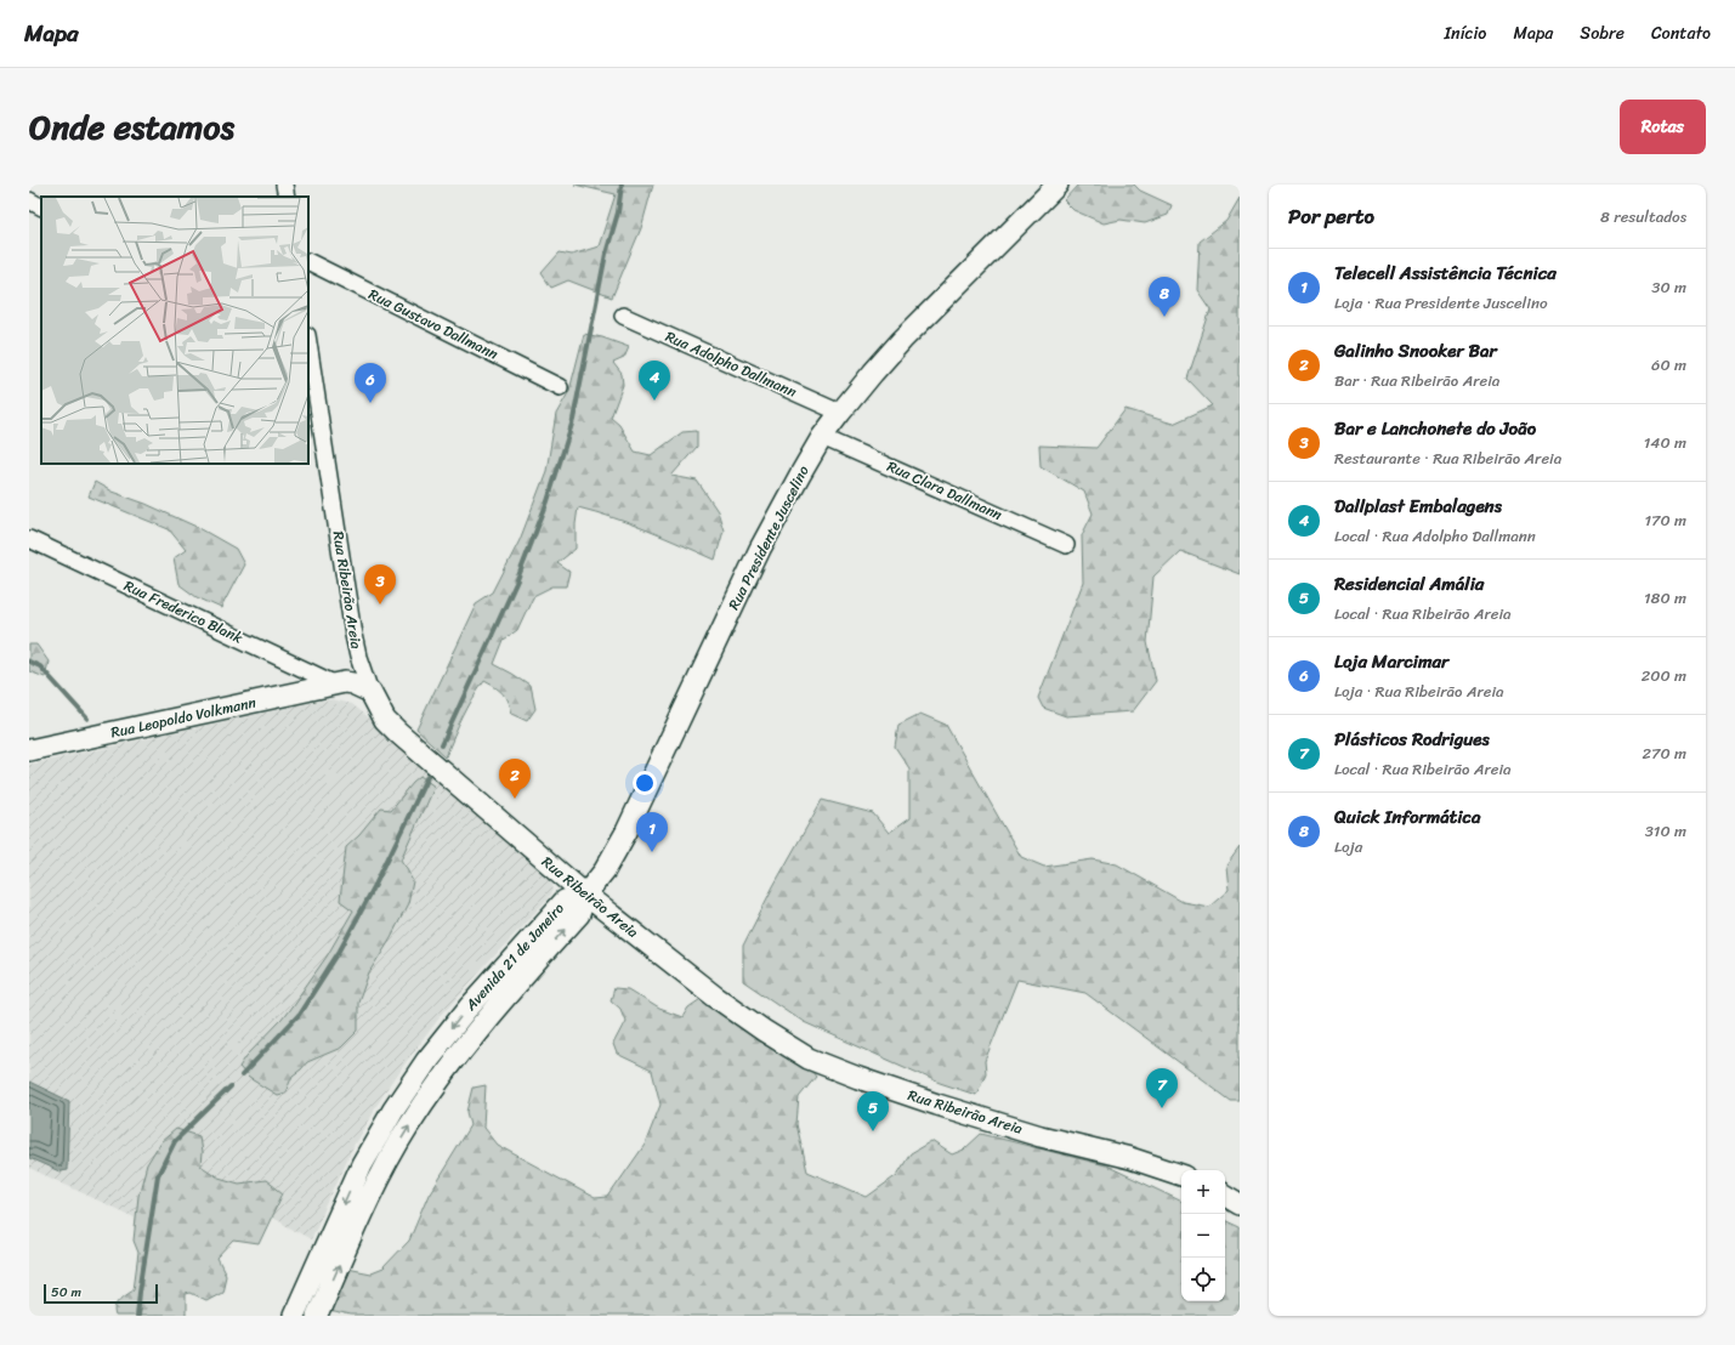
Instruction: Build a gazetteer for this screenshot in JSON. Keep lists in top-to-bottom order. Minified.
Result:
{"streets":{"street":["Rua Gustavo Dallmann","Rua Adolpho Dallmann","Rua Clara Dallmann","Rua Presidente Juscelino","Rua Ribeirão Areia","Rua Frederico Blank","Rua Leopoldo Volkmann","Avenida 21 de Janeiro"]},"crossings":[["Rua Adolpho Dallmann","Rua Presidente Juscelino"],["Rua Clara Dallmann","Rua Presidente Juscelino"],["Rua Presidente Juscelino","Rua Ribeirão Areia"],["Rua Presidente Juscelino","Avenida 21 de Janeiro"],["Rua Ribeirão Areia","Avenida 21 de Janeiro"],["Rua Frederico Blank","Rua Leopoldo Volkmann"]],"scale_bar":"50 m","page":{"header":"Mapa","nav":["Início","Mapa","Sobre","Contato"],"title":"Onde estamos","buttons":"Rotas","heading":["Por perto","8 resultados"],"list":[{"mark":"1","name":"Telecell Assistência Técnica","note":"Loja · Rua Presidente Juscelino","value":"30 m"},{"mark":"2","name":"Galinho Snooker Bar","note":"Bar · Rua Ribeirão Areia","value":"60 m"},{"mark":"3","name":"Bar e Lanchonete do João","note":"Restaurante · Rua Ribeirão Areia","value":"140 m"},{"mark":"4","name":"Dallplast Embalagens","note":"Local · Rua Adolpho Dallmann","value":"170 m"},{"mark":"5","name":"Residencial Amália","note":"Local · Rua Ribeirão Areia","value":"180 m"},{"mark":"6","name":"Loja Marcimar","note":"Loja · Rua Ribeirão Areia","value":"200 m"},{"mark":"7","name":"Plásticos Rodrigues","note":"Local · Rua Ribeirão Areia","value":"270 m"},{"mark":"8","name":"Quick Informática","note":"Loja","value":"310 m"}],"pins":["8","4","6","3","2","1","7","5"],"map_buttons":["+","−"],"scale":"50 m"}}
